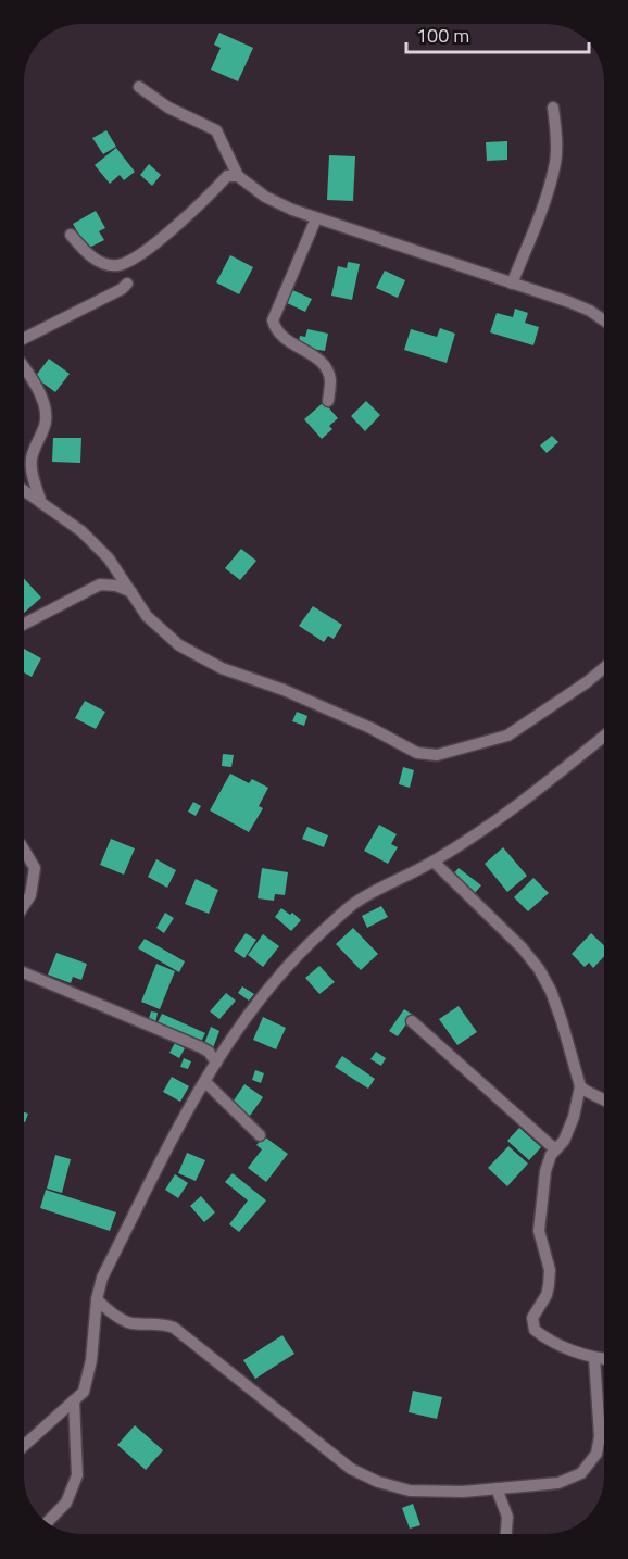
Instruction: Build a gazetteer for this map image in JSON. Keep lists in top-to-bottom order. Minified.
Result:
{"scale_bar":"100 m"}
